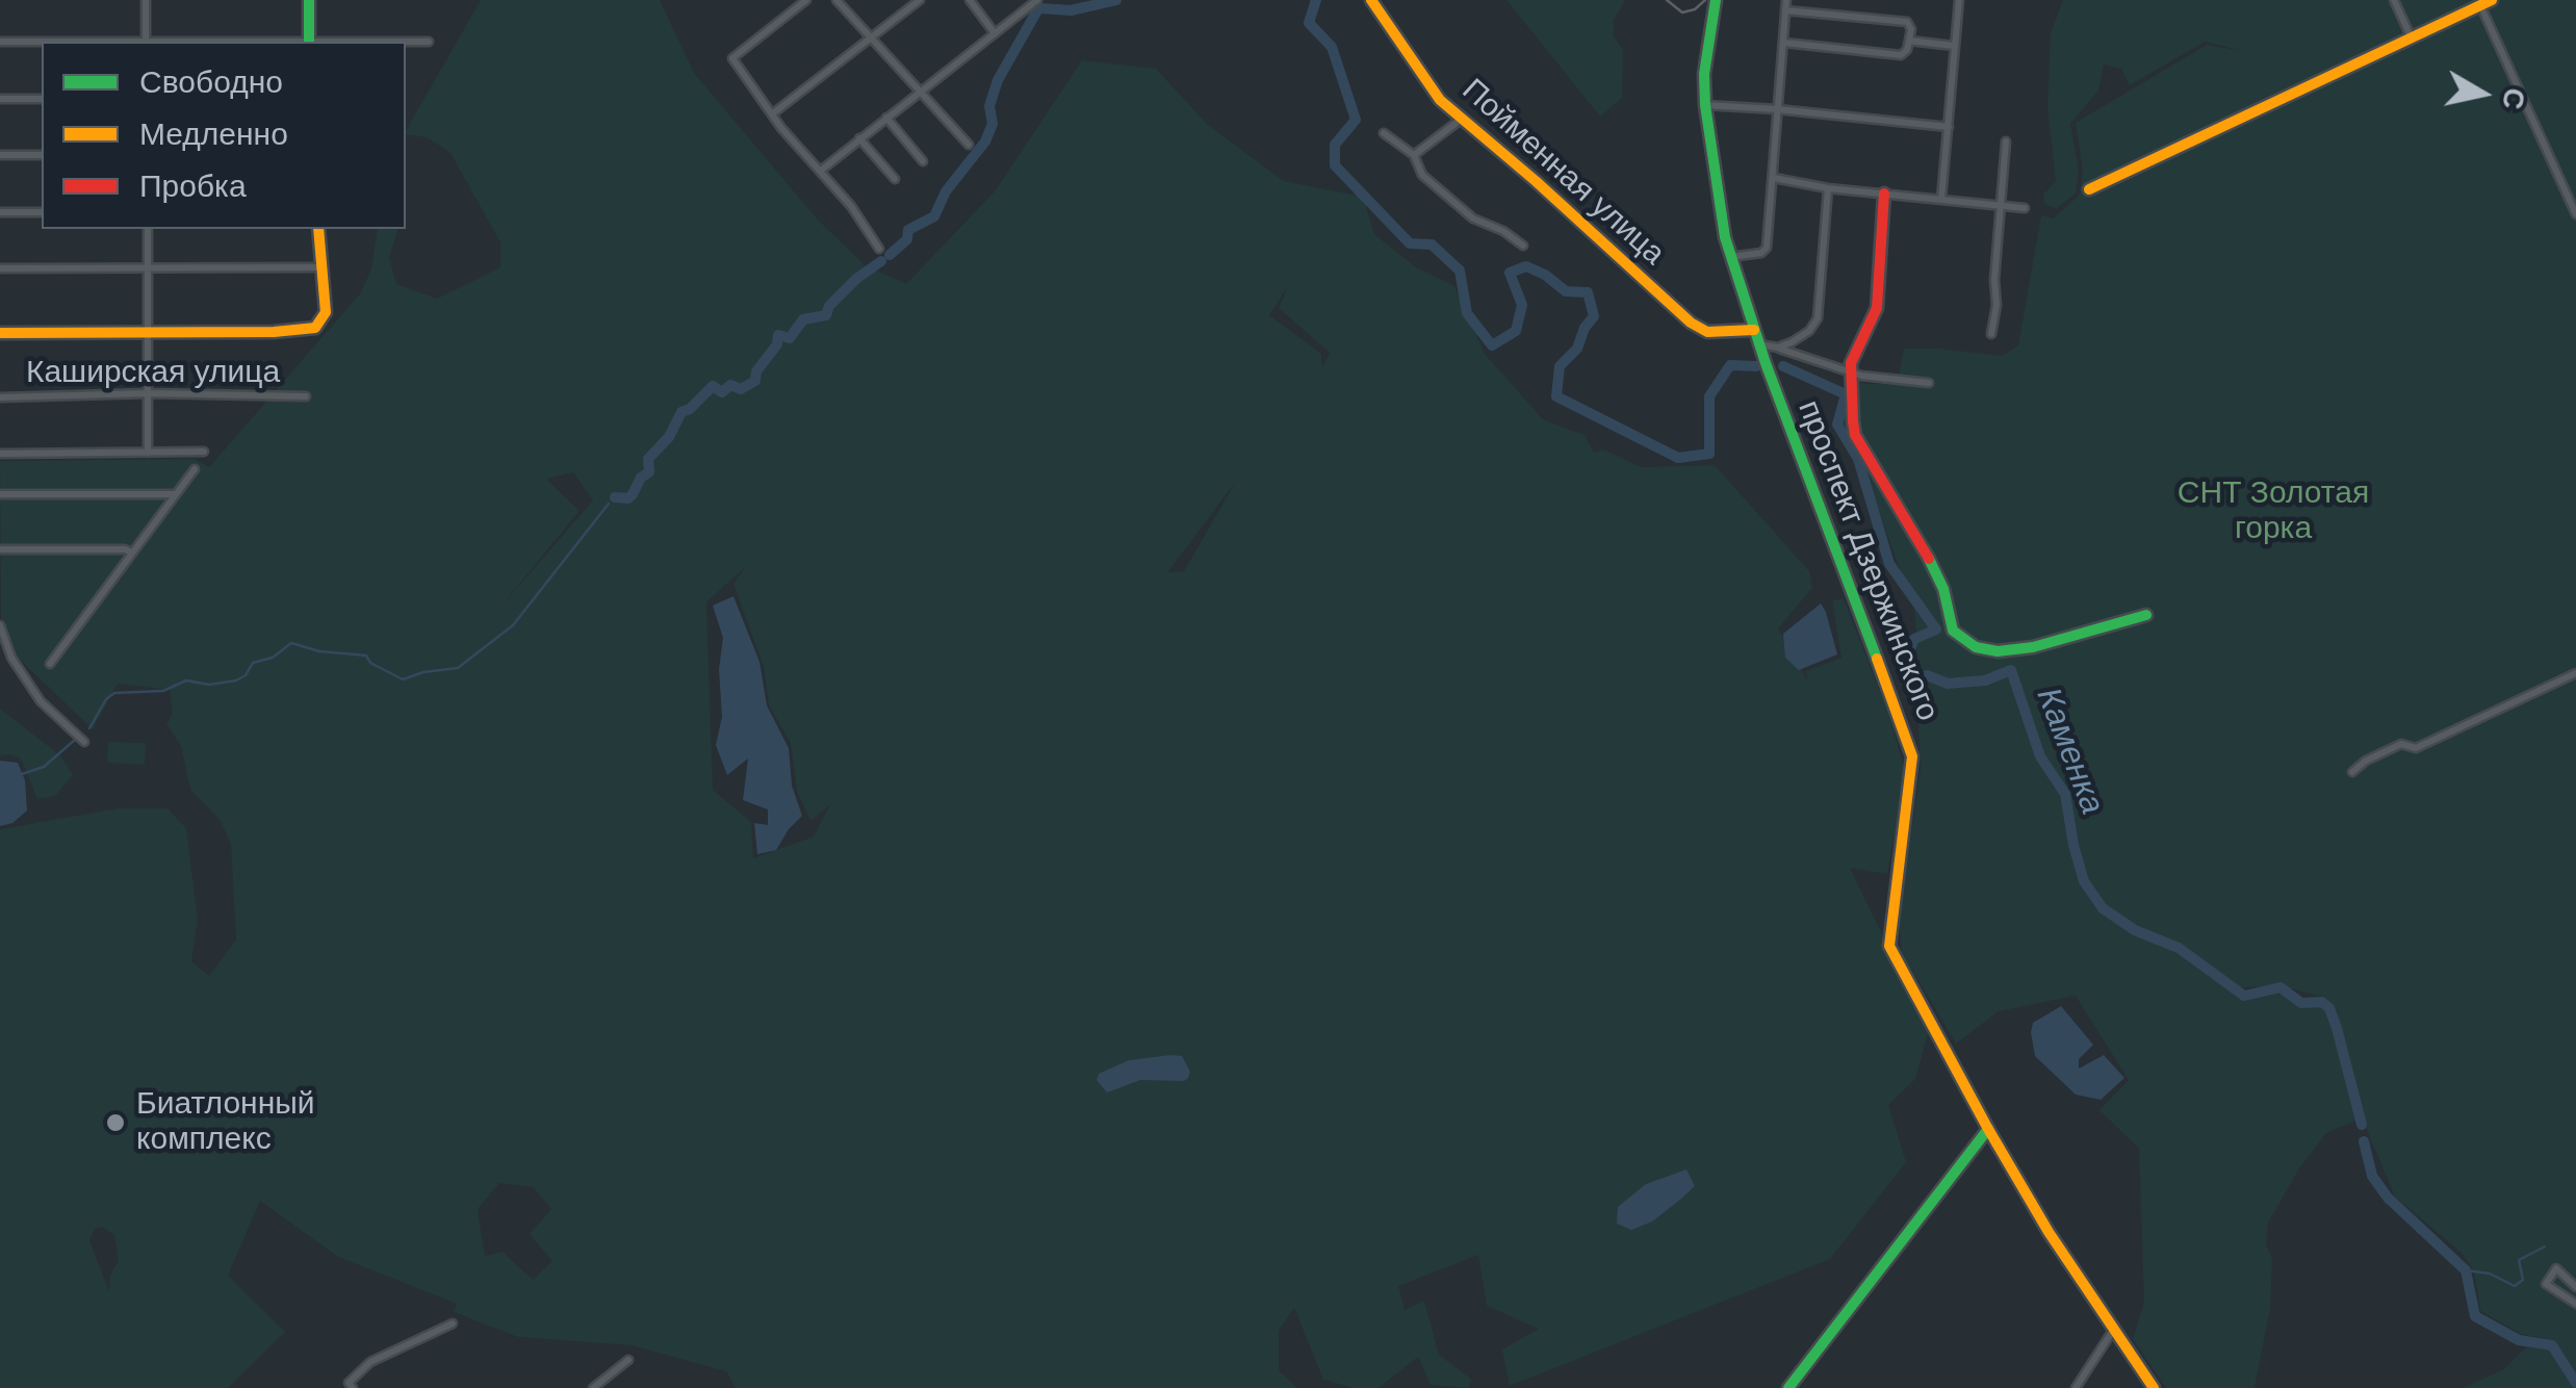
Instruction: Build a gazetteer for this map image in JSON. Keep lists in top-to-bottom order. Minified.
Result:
{"streets":{"street":["Пойменная улица","Каширская улица","проспект Дзержинского"]},"crossings":[["Пойменная улица","проспект Дзержинского"]],"water":["Каменка"],"parks":["СНТ Золотая горка"],"places":["Биатлонный комплекс"],"legend":["Свободно","Медленно","Пробка"],"north":"right"}
